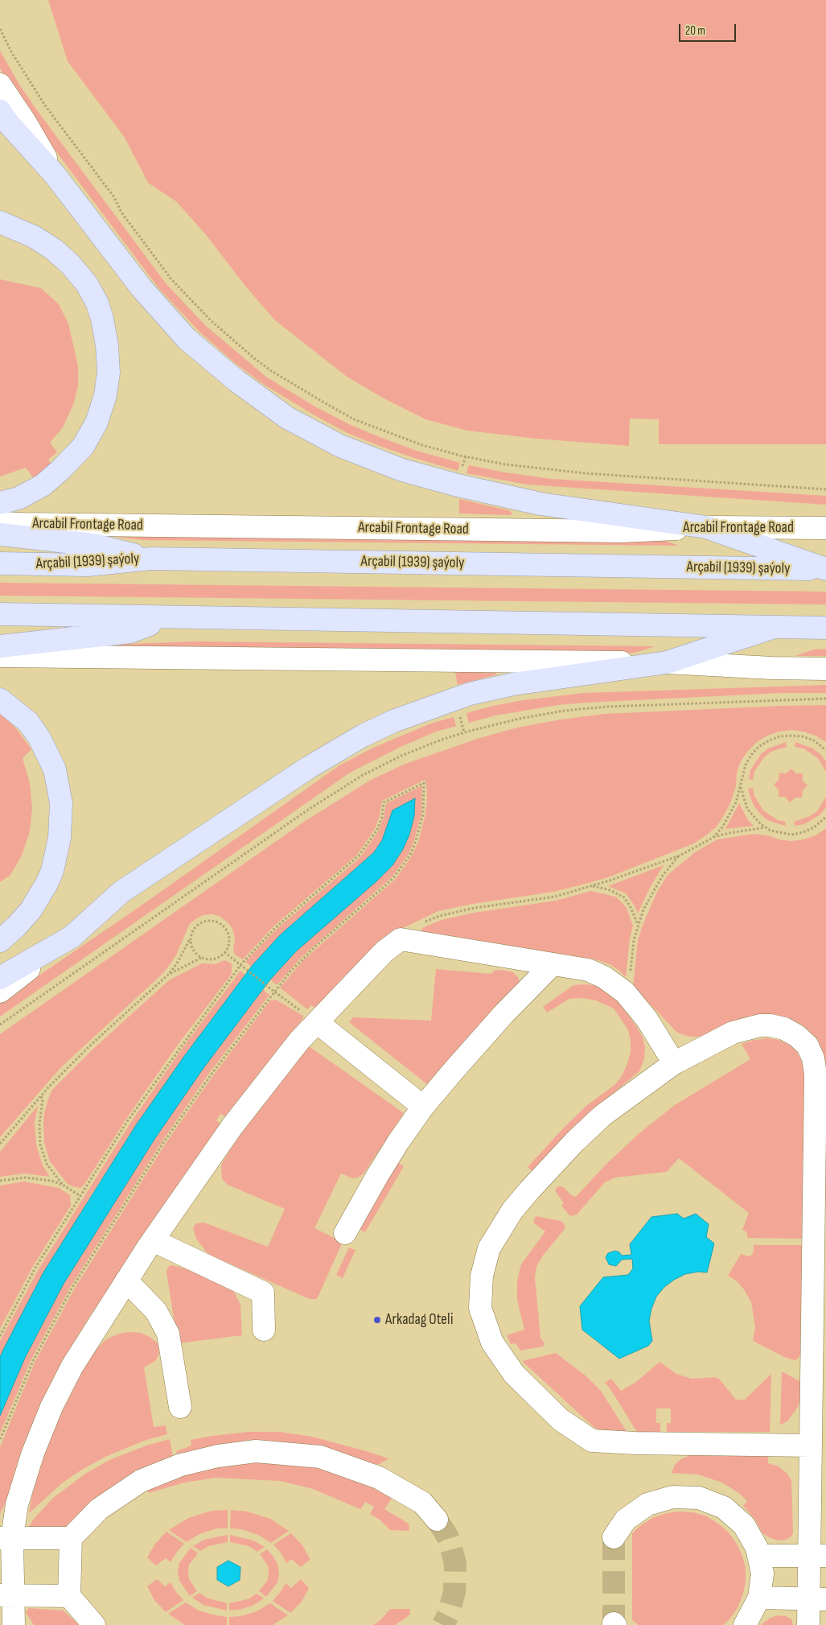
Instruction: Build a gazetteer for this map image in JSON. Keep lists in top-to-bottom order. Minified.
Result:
{"streets":{"main road":["Arçabil (1939) şaýoly"],"street":["Arcabil Frontage Road"]},"places":["Arkadag Oteli"],"scale_bar":"20 m"}
